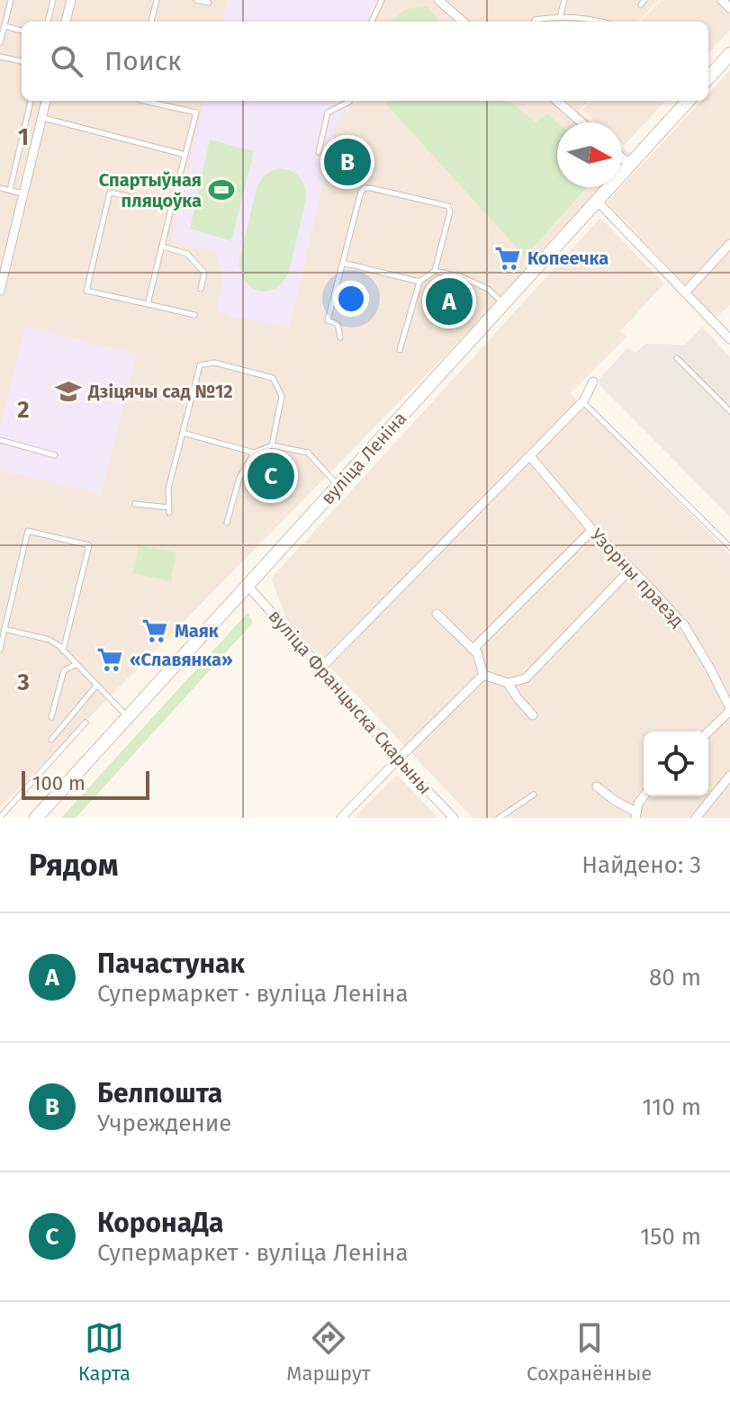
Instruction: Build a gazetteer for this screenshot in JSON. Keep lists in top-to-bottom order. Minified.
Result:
{"streets":{"main road":["вуліца Леніна"],"street":["Узорны праезд","вуліца Францыска Скарыны"]},"crossings":[["вуліца Леніна","вуліца Францыска Скарыны"]],"places":{"sports":["Спартыўная пляцоўка"],"supermarket":["Копеечка","Маяк","«Славянка»"],"school or university":["Дзіцячы сад №12"]},"scale_bar":"100 m","north":"right","page":{"search":"Поиск","pins":["B","A","C"],"scale":"100 m","heading":["Рядом","Найдено: 3"],"list":[{"mark":"A","name":"Пачастунак","note":"Супермаркет · вуліца Леніна","value":"80 m"},{"mark":"B","name":"Белпошта","note":"Учреждение","value":"110 m"},{"mark":"C","name":"КоронаДа","note":"Супермаркет · вуліца Леніна","value":"150 m"}],"nav":["Карта","Маршрут","Сохранённые"]},"grid":{"rows":["1","2","3"]}}
